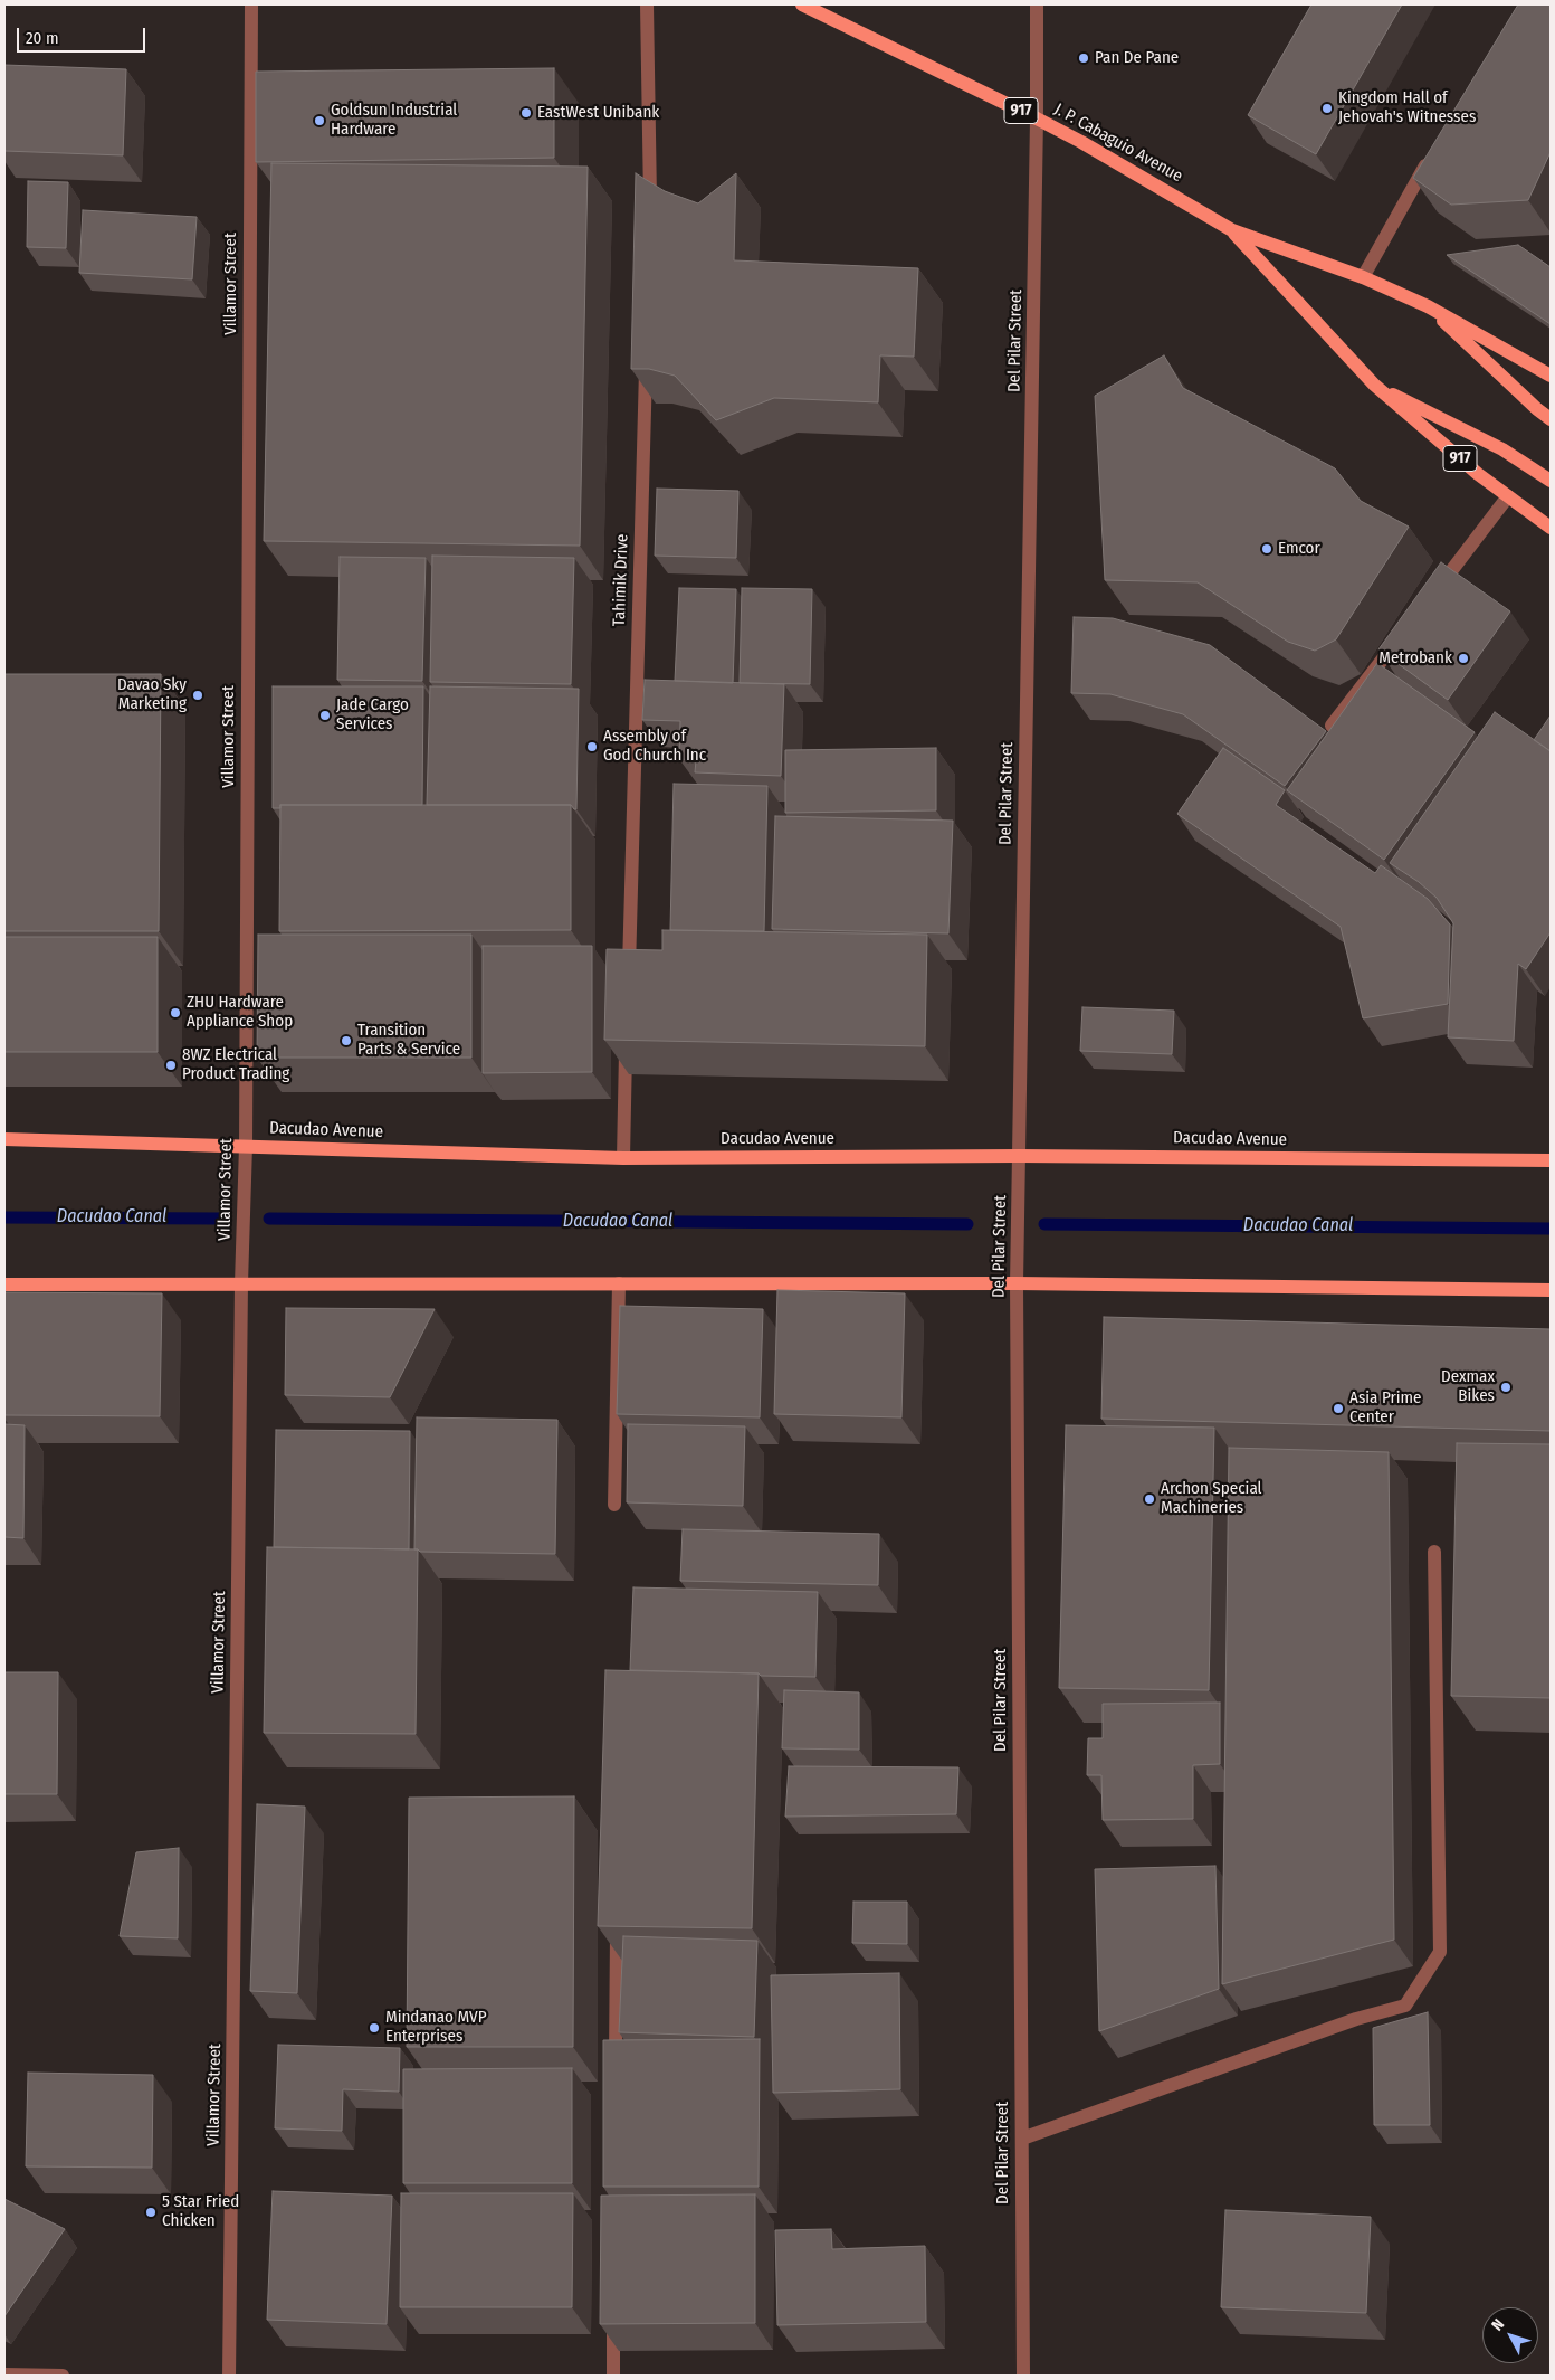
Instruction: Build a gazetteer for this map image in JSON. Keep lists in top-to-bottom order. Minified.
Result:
{"streets":{"main road":["917","J. P. Cabaguio Avenue","Dacudao Avenue"],"street":["Villamor Street","Del Pilar Street","Tahimik Drive"]},"crossings":[["J. P. Cabaguio Avenue","Del Pilar Street"],["Villamor Street","Dacudao Avenue"],["Del Pilar Street","Dacudao Avenue"]],"water":["Dacudao Canal"],"places":["Pan De Pane","Kingdom Hall of Jehovah's Witnesses","EastWest Unibank","Goldsun Industrial Hardware","Emcor","Metrobank","Davao Sky Marketing","Jade Cargo Services","Assembly of God Church Inc","ZHU Hardware Appliance Shop","Transition Parts & Service","8WZ Electrical Product Trading","Dexmax Bikes","Asia Prime Center","Archon Special Machineries","Mindanao MVP Enterprises","5 Star Fried Chicken"],"scale_bar":"20 m","north":"top left"}
